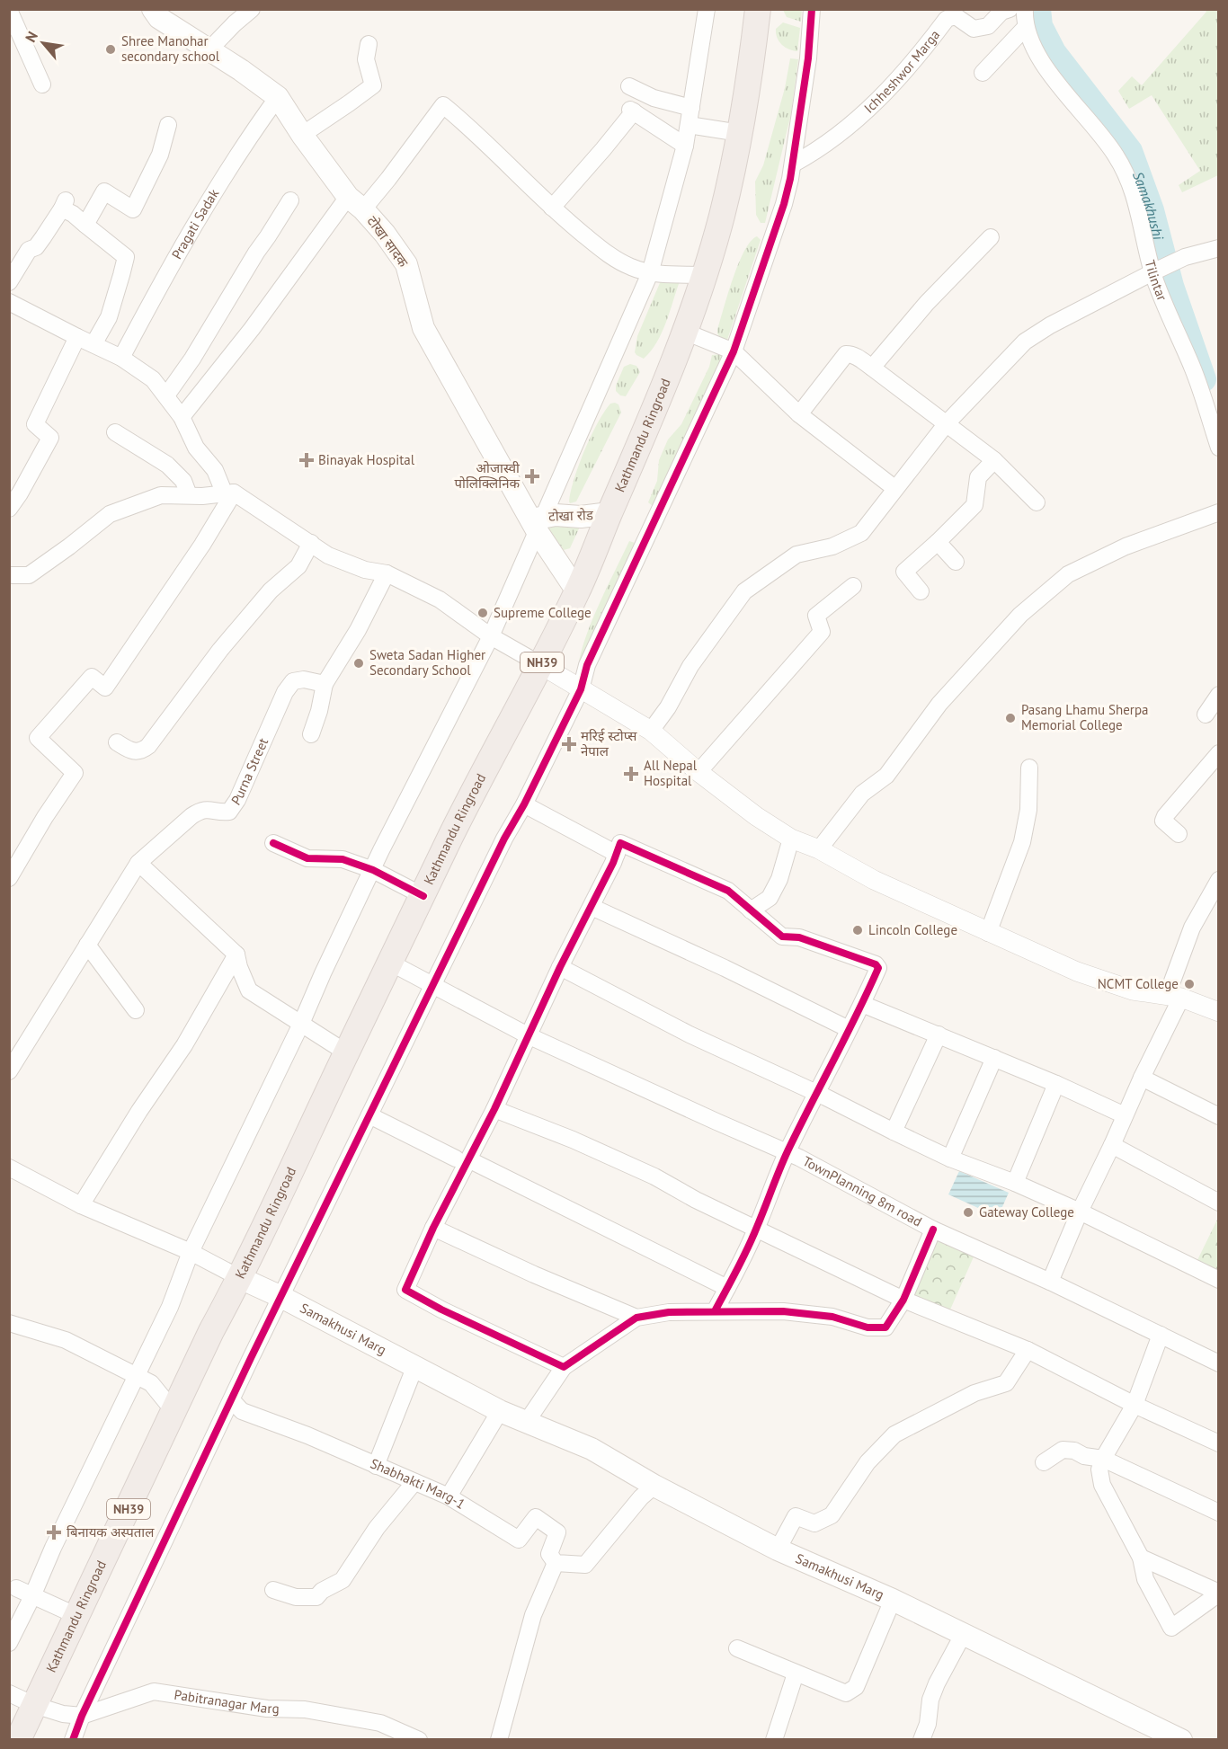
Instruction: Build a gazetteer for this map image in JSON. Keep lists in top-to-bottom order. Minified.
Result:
{"streets":{"highway":["Kathmandu Ringroad","NH39"],"main road":["टोखा सादक","टोखा रोड","Samakhusi Marg"],"street":["Ichheshwor Marga","Pragati Sadak","Tilintar","Purna Street","TownPlanning 8m road","Shabhakti Marg-1","Pabitranagar Marg"]},"crossings":[["Pragati Sadak","टोखा सादक"],["टोखा सादक","Kathmandu Ringroad"],["टोखा सादक","टोखा रोड"],["Kathmandu Ringroad","टोखा रोड"],["Kathmandu Ringroad","TownPlanning 8m road"],["Kathmandu Ringroad","Samakhusi Marg"],["Kathmandu Ringroad","Pabitranagar Marg"]],"water":["Samakhushi"],"places":{"other":["Shree Manohar secondary school","Supreme College","Sweta Sadan Higher Secondary School","Pasang Lhamu Sherpa Memorial College","Lincoln College","NCMT College","Gateway College"],"health":["Binayak Hospital","ओजास्वी पोलिक्लिनिक","मरिई स्टोप्स नेपाल","All Nepal Hospital","बिनायक अस्पताल"]},"north":"top left"}
